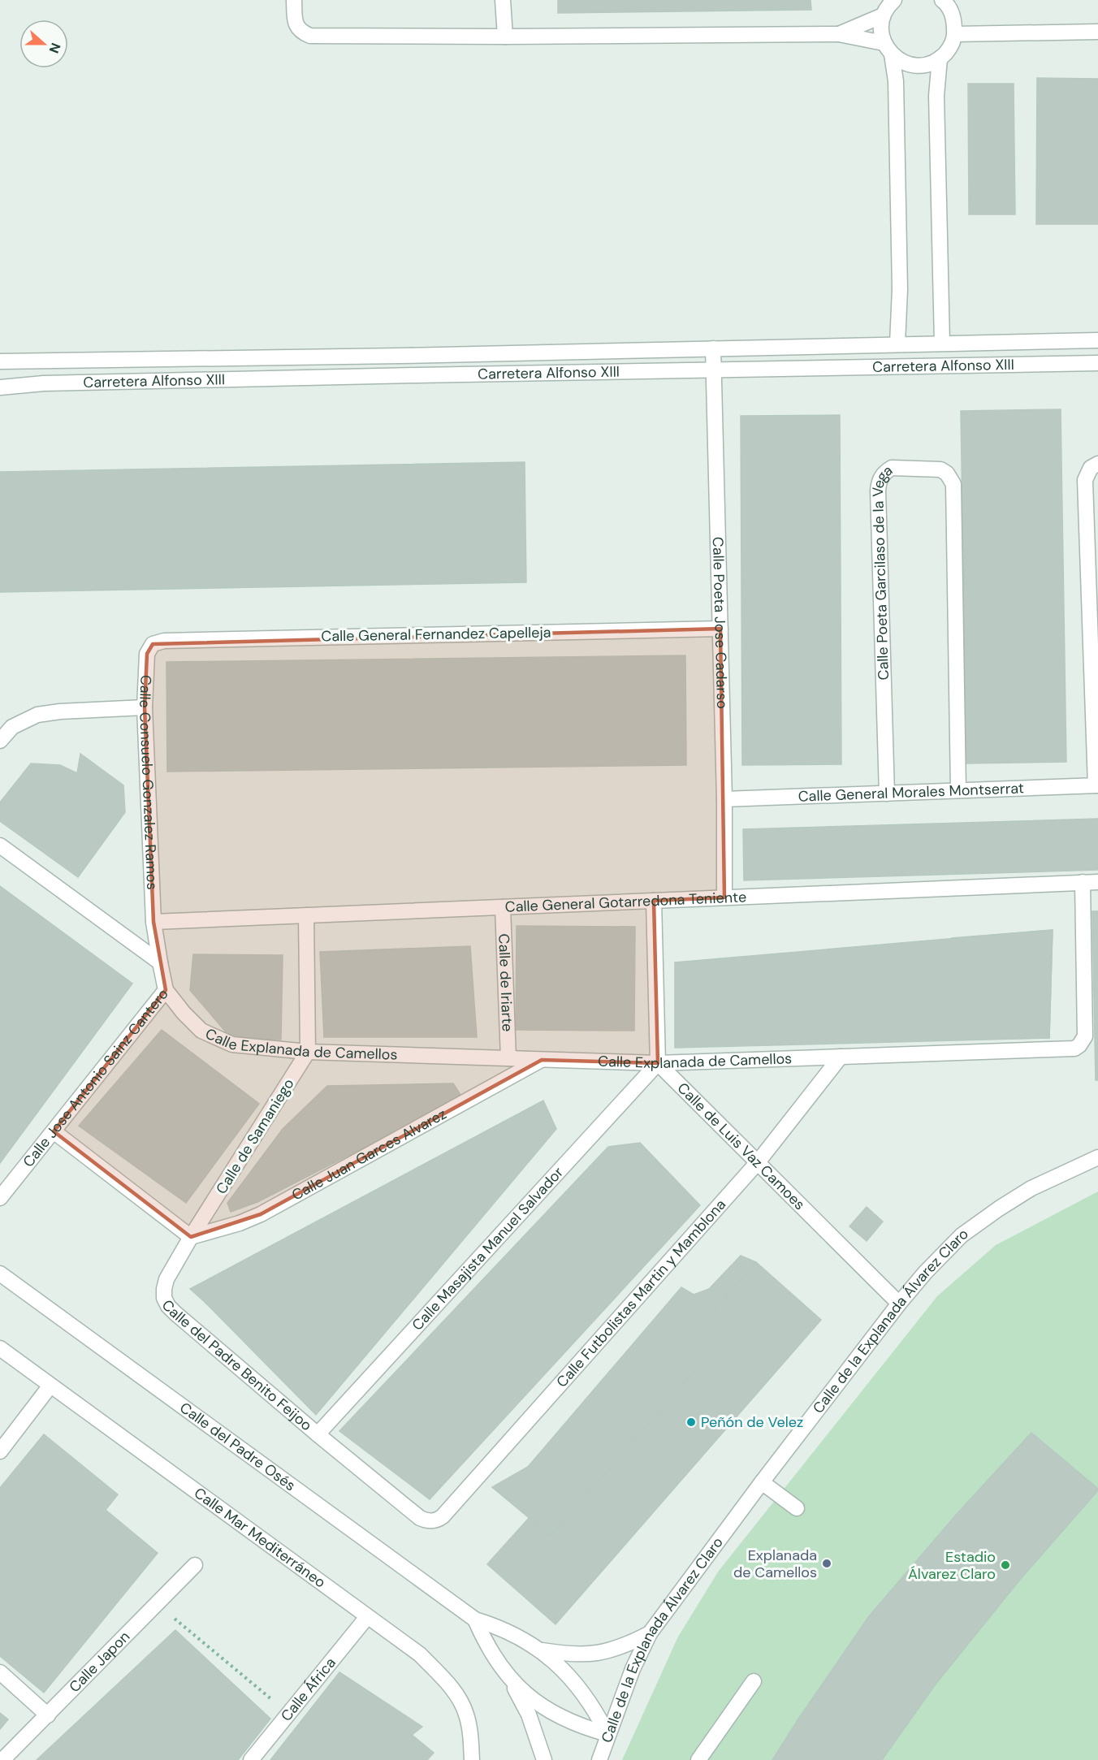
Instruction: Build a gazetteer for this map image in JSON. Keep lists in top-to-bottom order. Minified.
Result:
{"streets":{"street":["Carretera Alfonso XIII","Calle Poeta Garcilaso de la Vega","Calle Poeta Jose Cadarso","Calle General Fernandez Capelleja","Calle Consuelo Gonzalez Ramos","Calle General Morales Montserrat","Calle General Gotarredona Teniente","Calle de Iriarte","Calle Explanada de Camellos","Calle Jose Antonio Sainz Cantero","Calle de Samaniego","Calle de Luis Vaz Camoes","Calle Juan Garces Alvarez","Calle Masajista Manuel Salvador","Calle Futbolistas Martin y Mamblona","Calle de la Explanada Álvarez Claro","Calle del Padre Benito Feijoo","Calle del Padre Osés","Calle Mar Mediterráneo","Calle Japon","Calle África"]},"crossings":[["Carretera Alfonso XIII","Calle Poeta Jose Cadarso"],["Calle Poeta Garcilaso de la Vega","Calle General Morales Montserrat"],["Calle Poeta Jose Cadarso","Calle General Fernandez Capelleja"],["Calle Poeta Jose Cadarso","Calle General Morales Montserrat"],["Calle Poeta Jose Cadarso","Calle General Gotarredona Teniente"],["Calle General Fernandez Capelleja","Calle Consuelo Gonzalez Ramos"],["Calle Consuelo Gonzalez Ramos","Calle General Gotarredona Teniente"],["Calle Consuelo Gonzalez Ramos","Calle Jose Antonio Sainz Cantero"],["Calle General Gotarredona Teniente","Calle de Iriarte"],["Calle General Gotarredona Teniente","Calle Explanada de Camellos"],["Calle General Gotarredona Teniente","Calle Jose Antonio Sainz Cantero"],["Calle de Iriarte","Calle Explanada de Camellos"],["Calle Explanada de Camellos","Calle Jose Antonio Sainz Cantero"],["Calle Explanada de Camellos","Calle de Samaniego"],["Calle Explanada de Camellos","Calle de Luis Vaz Camoes"],["Calle Explanada de Camellos","Calle Juan Garces Alvarez"],["Calle Explanada de Camellos","Calle Masajista Manuel Salvador"],["Calle Explanada de Camellos","Calle Futbolistas Martin y Mamblona"],["Calle de Samaniego","Calle Juan Garces Alvarez"],["Calle de Samaniego","Calle del Padre Benito Feijoo"],["Calle de Luis Vaz Camoes","Calle Masajista Manuel Salvador"],["Calle de Luis Vaz Camoes","Calle Futbolistas Martin y Mamblona"],["Calle de Luis Vaz Camoes","Calle de la Explanada Álvarez Claro"],["Calle Juan Garces Alvarez","Calle del Padre Benito Feijoo"],["Calle Masajista Manuel Salvador","Calle del Padre Benito Feijoo"],["Calle Futbolistas Martin y Mamblona","Calle del Padre Benito Feijoo"],["Calle de la Explanada Álvarez Claro","Calle del Padre Osés"],["Calle Mar Mediterráneo","Calle África"]],"places":["Peñón de Velez","Explanada de Camellos","Estadio Álvarez Claro"],"north":"right"}
